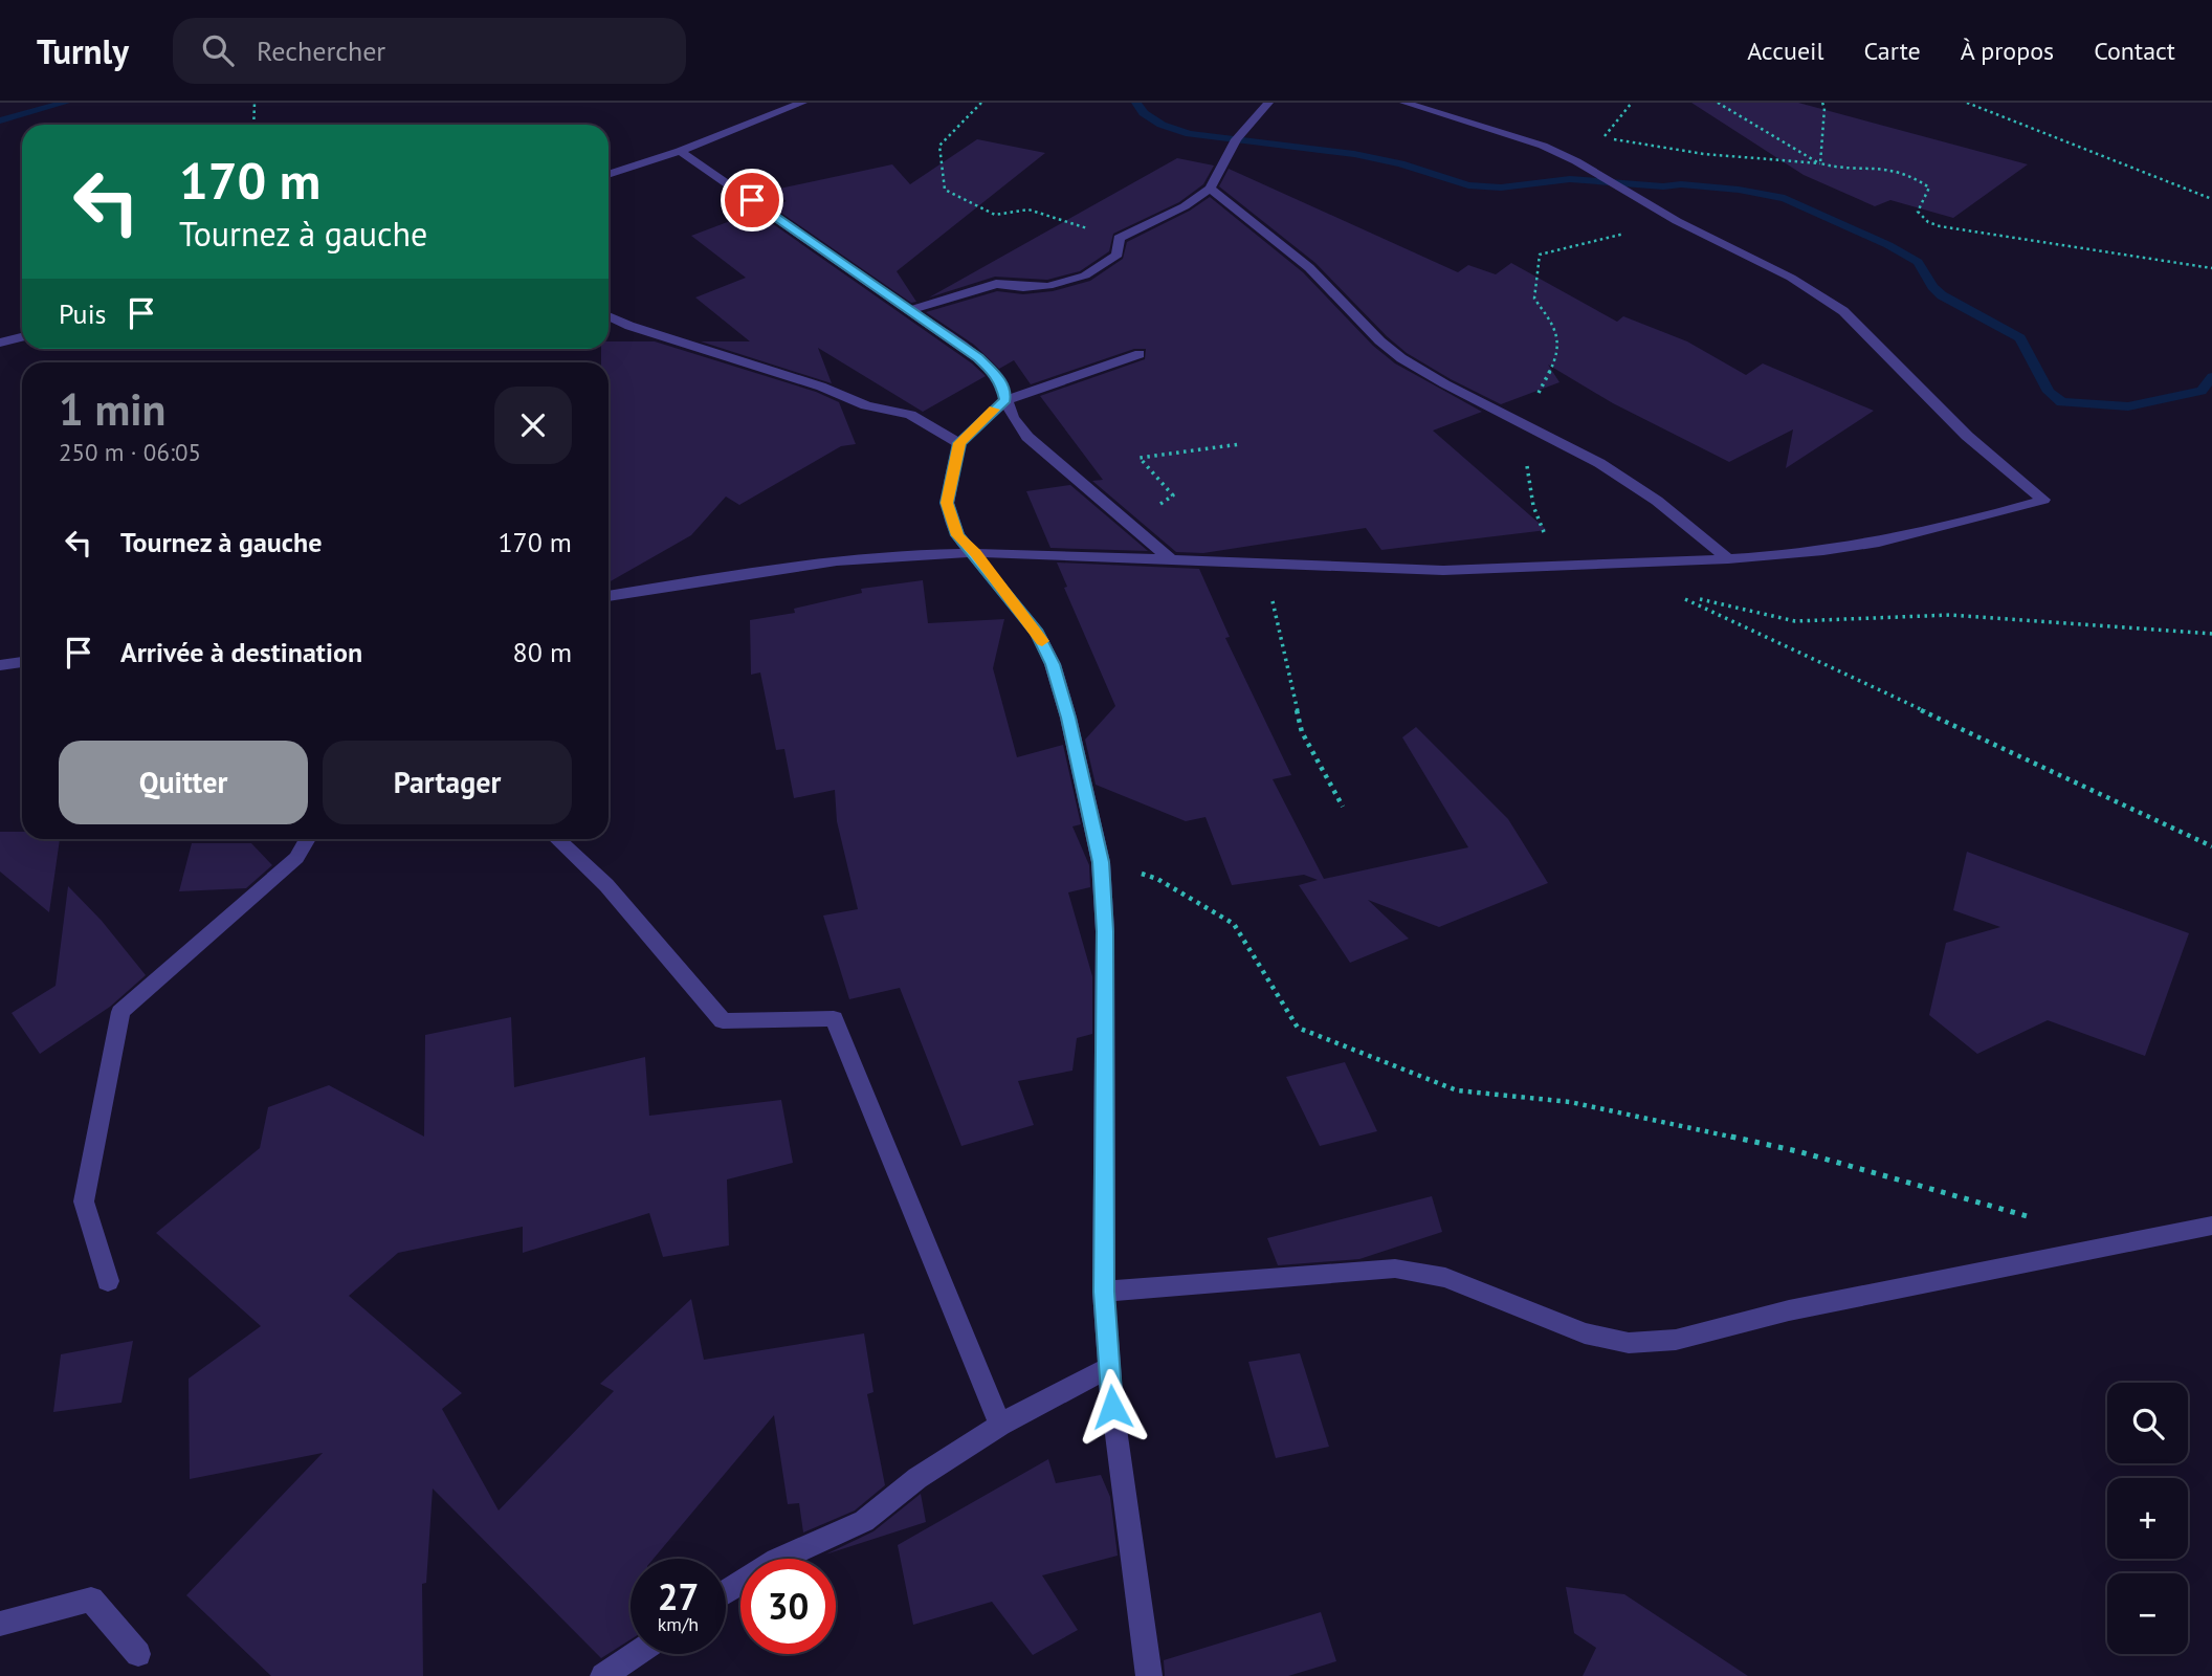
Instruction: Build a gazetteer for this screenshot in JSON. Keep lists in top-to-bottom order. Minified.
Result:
{"page":{"header":"Turnly","search":"Rechercher","nav":["Accueil","Carte","À propos","Contact"],"turn":["170 m","Tournez à gauche"],"then":"Puis","heading":["1 min","250 m · 06:05"],"list":[{"name":"Tournez à gauche","value":"170 m"},{"name":"Arrivée à destination","value":"80 m"}],"buttons":["Quitter","Partager"],"map_buttons":["+","−"],"speed":"27 km/h","limit":"30"}}
